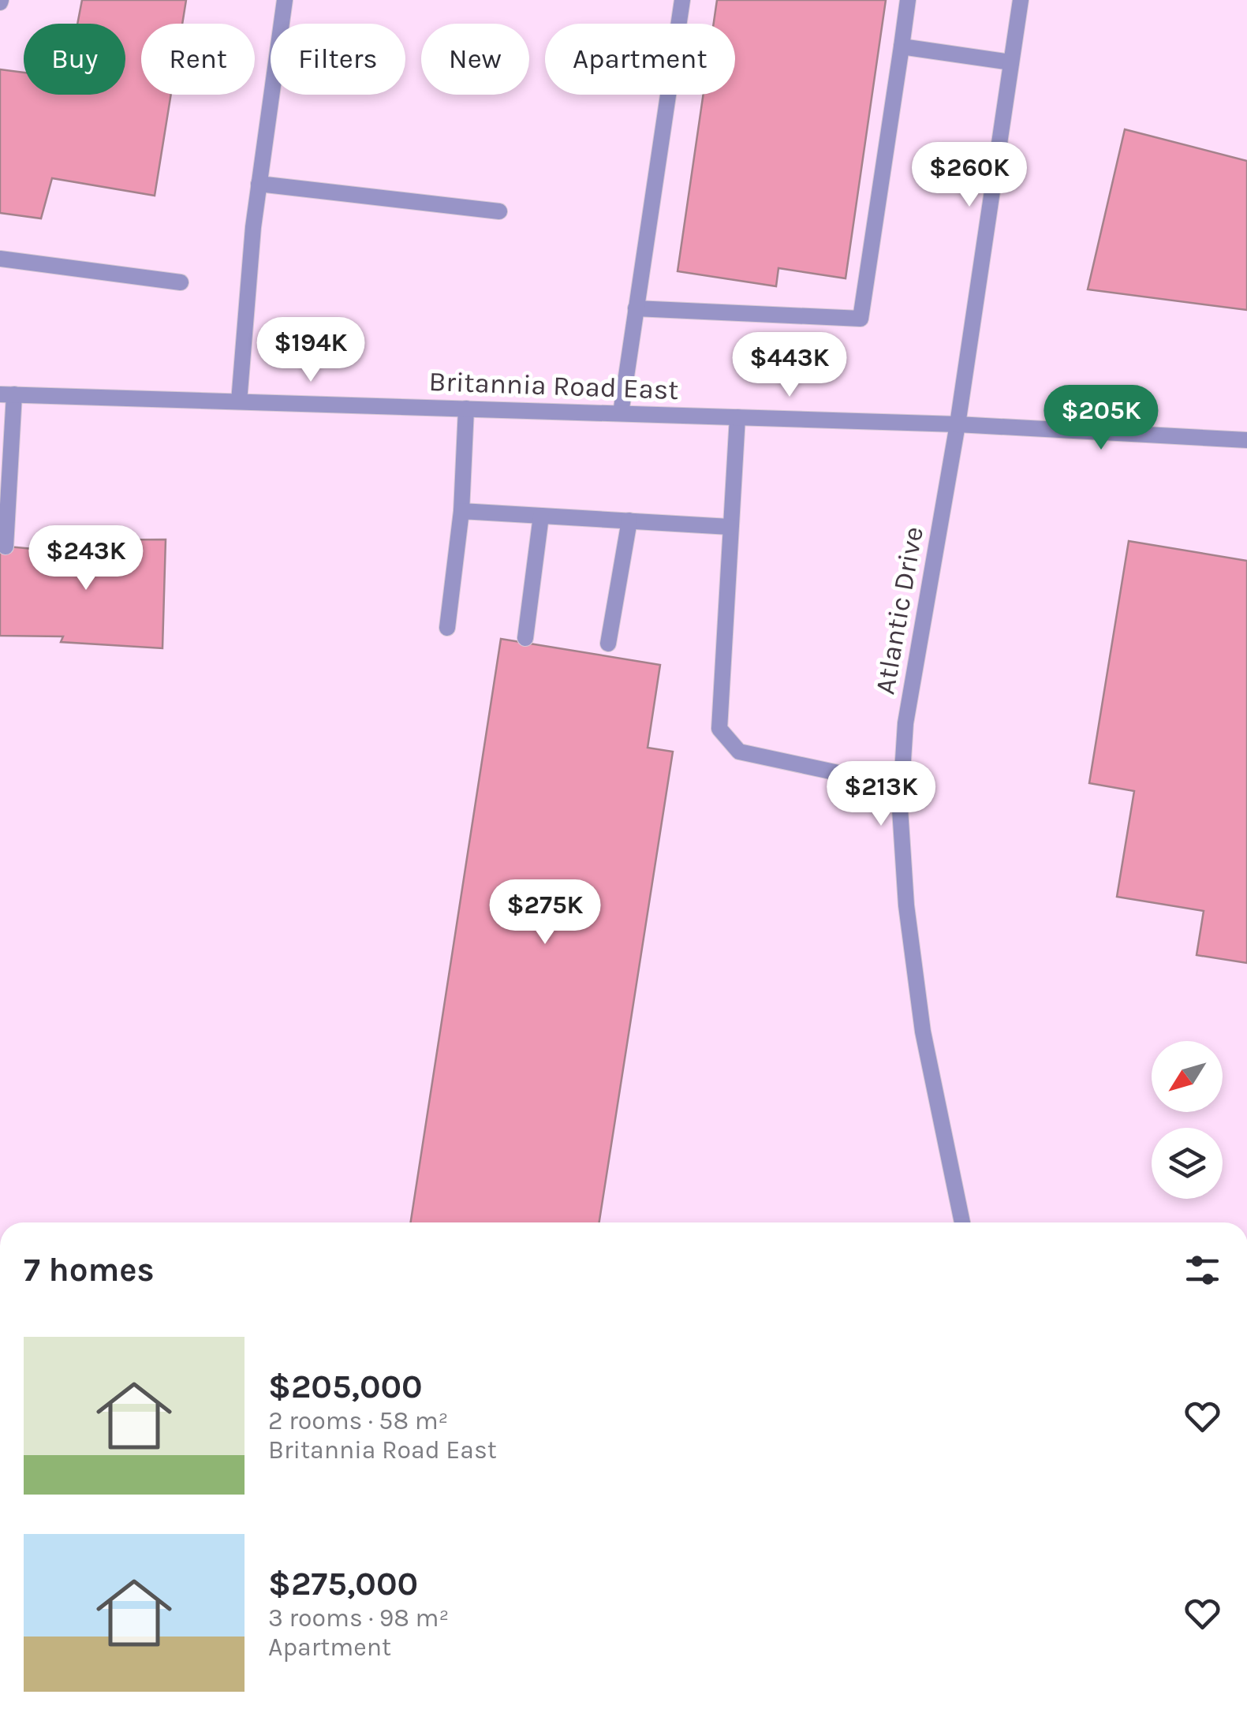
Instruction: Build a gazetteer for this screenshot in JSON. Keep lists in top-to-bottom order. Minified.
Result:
{"streets":{"street":["Britannia Road East","Atlantic Drive"]},"crossings":[["Britannia Road East","Atlantic Drive"]],"north":"bottom left","page":{"chip":["Buy","Rent","Filters","New","Apartment"],"price":["$260K","$194K","$443K","$205K","$243K","$213K","$275K"],"heading":"7 homes","list":[{"name":"$205,000","note":"2 rooms · 58 m² · Britannia Road East"},{"name":"$275,000","note":"3 rooms · 98 m² · Apartment"}]}}
